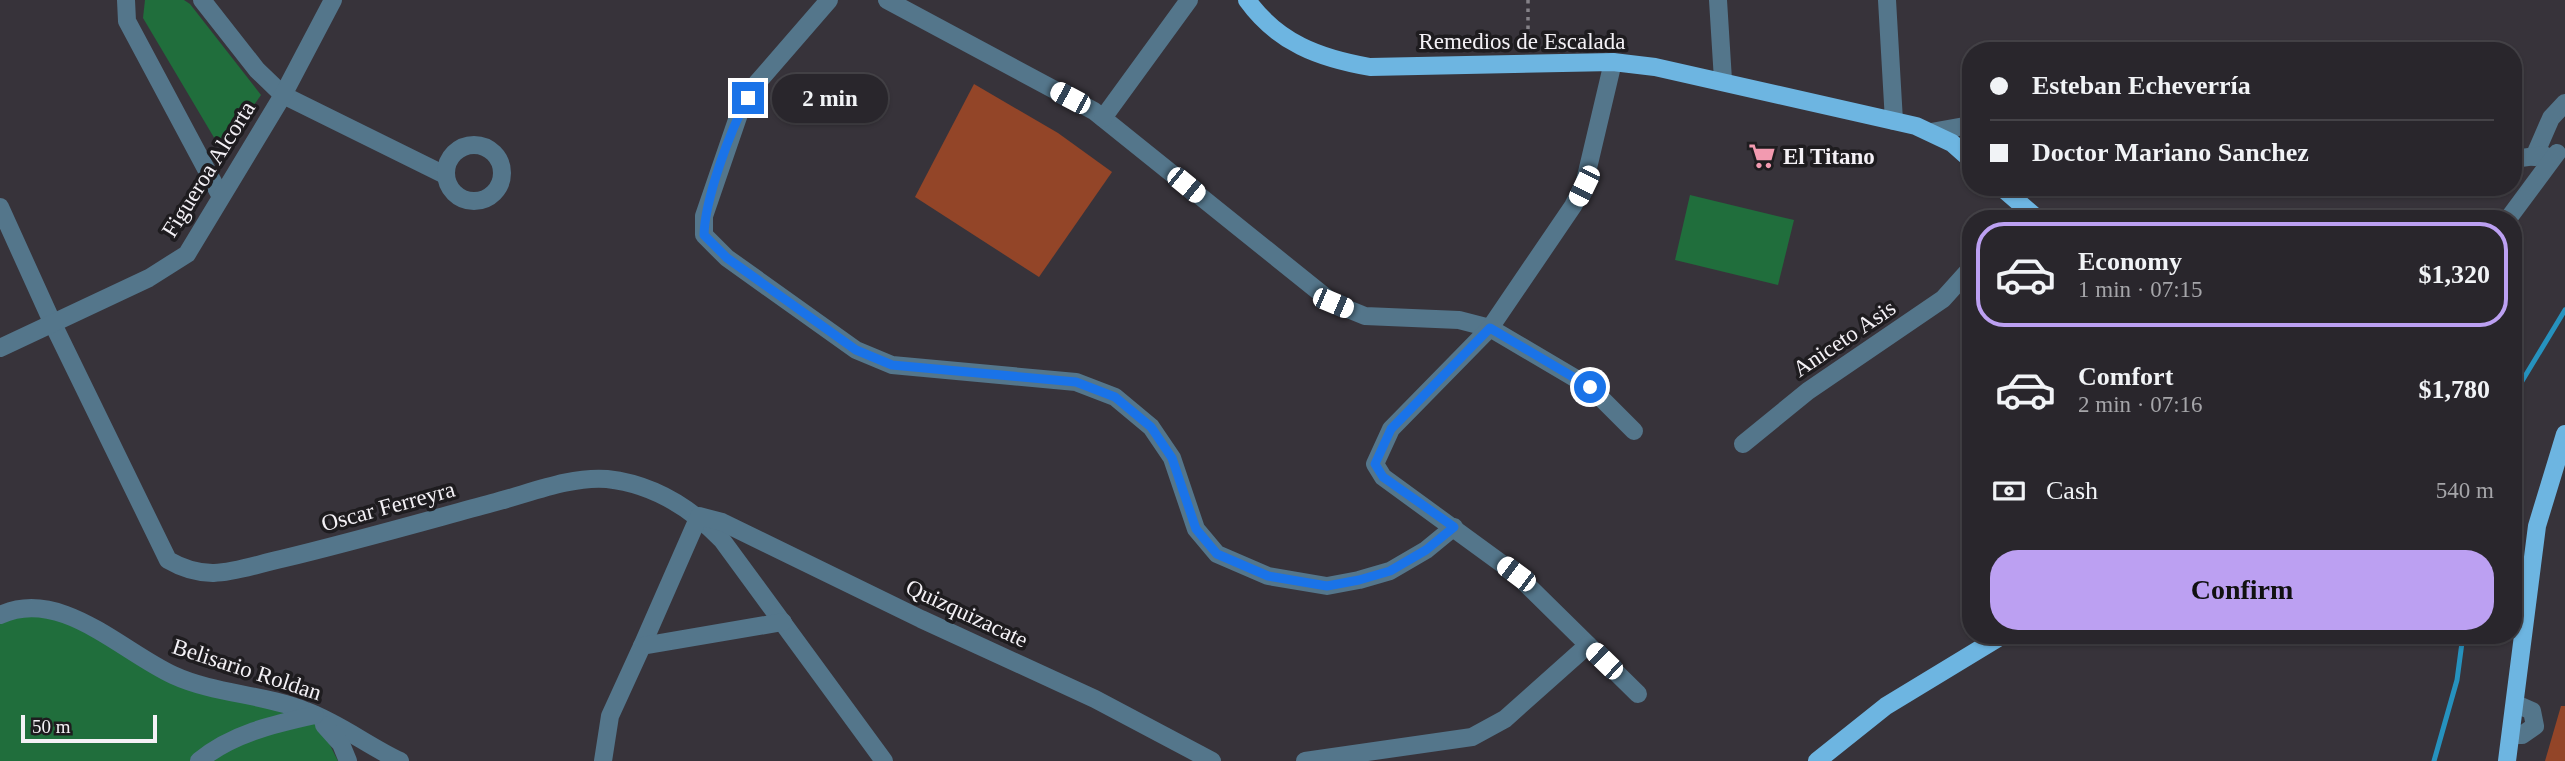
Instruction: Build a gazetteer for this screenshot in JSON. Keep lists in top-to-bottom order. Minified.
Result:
{"streets":{"main road":["Remedios de Escalada"],"street":["Figueroa Alcorta","Aniceto Asis","Oscar Ferreyra","Quizquizacate","Belisario Roldan"]},"crossings":[["Figueroa Alcorta","Oscar Ferreyra"],["Oscar Ferreyra","Quizquizacate"]],"places":{"supermarket":["El Titano"]},"scale_bar":"50 m","page":{"banner":["Esteban Echeverría","Doctor Mariano Sanchez"],"bubble":"2 min","list":[{"name":"Economy","note":"1 min · 07:15","value":"$1,320"},{"name":"Comfort","note":"2 min · 07:16","value":"$1,780"}],"pay":["Cash","540 m"],"buttons":"Confirm","scale":"50 m"}}
